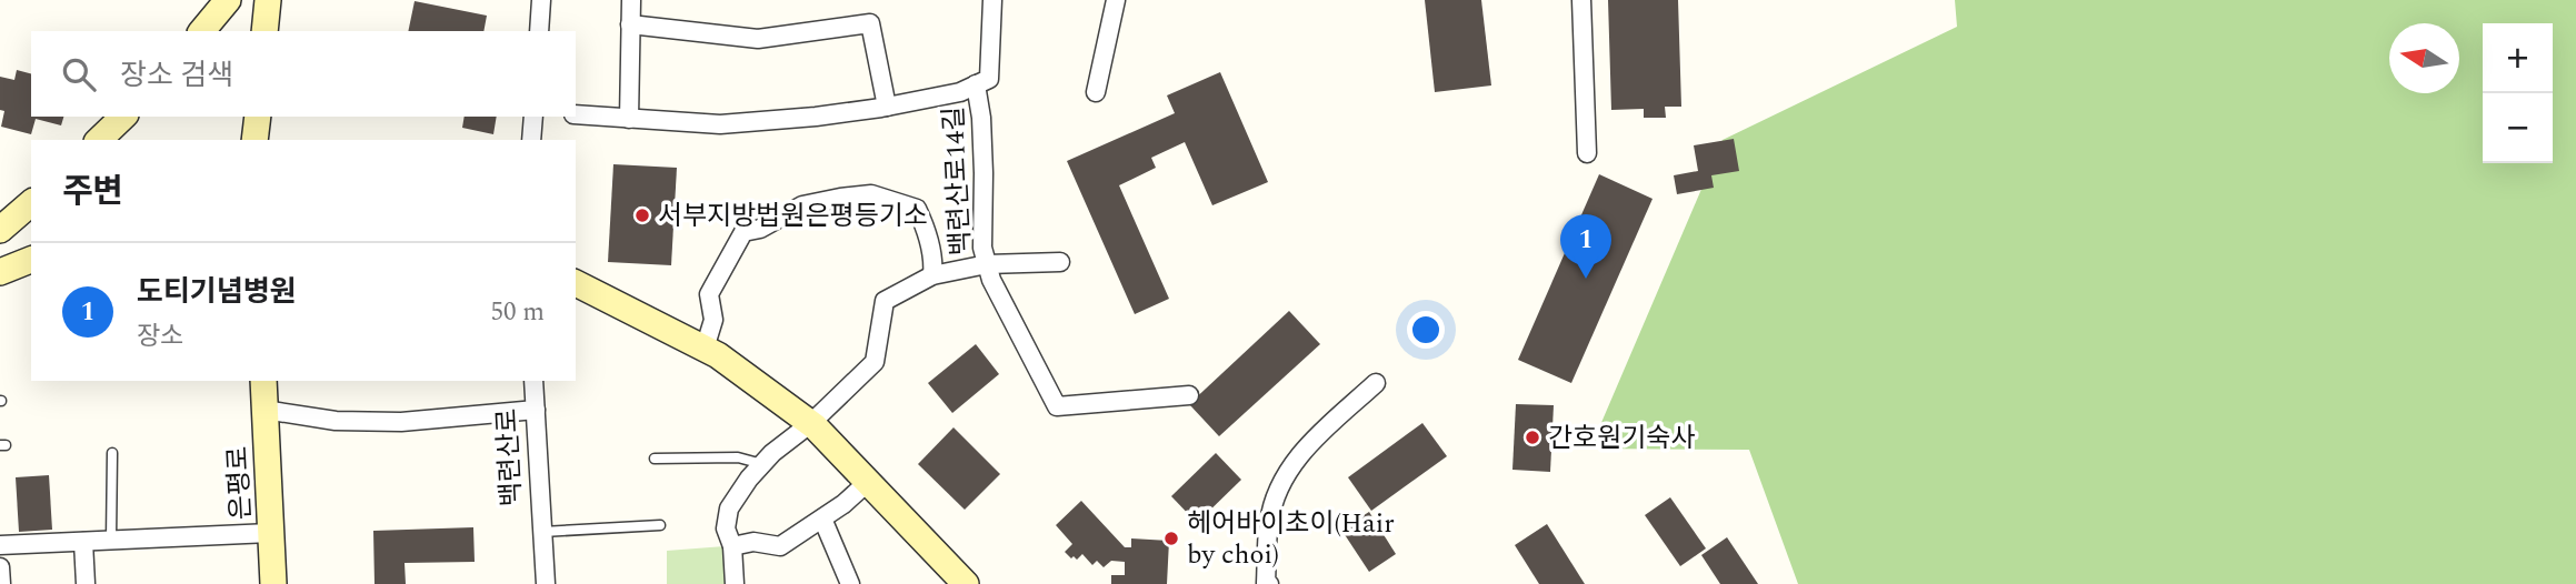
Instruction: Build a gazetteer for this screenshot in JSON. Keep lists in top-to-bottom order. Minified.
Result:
{"streets":{"main road":["은평로"],"street":["백련산로14길","백련산로"]},"places":["서부지방법원은평등기소","간호원기숙사","헤어바이초이(Hair by choi)"],"north":"left","page":{"map_buttons":["+","−"],"search":"장소 검색","heading":"주변","pins":"1","list":[{"mark":"1","name":"도티기념병원","note":"장소","value":"50 m"}]}}
